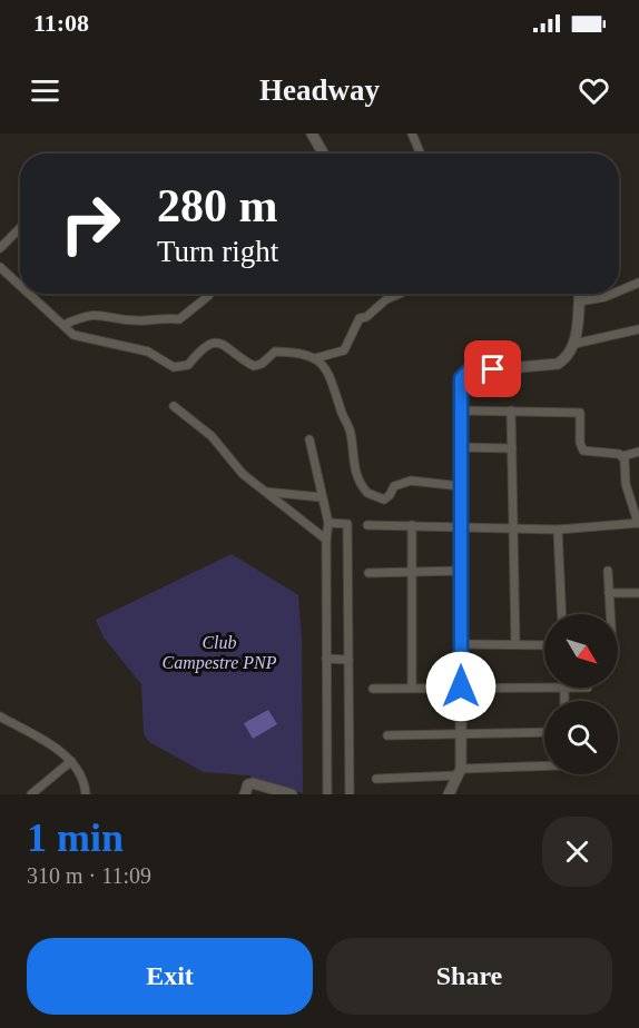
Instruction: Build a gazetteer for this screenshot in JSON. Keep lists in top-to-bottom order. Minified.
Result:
{"parks":["Club Campestre PNP"],"north":"bottom right","page":{"status":"11:08","header":"Headway","turn":["280 m","Turn right"],"heading":["1 min","310 m · 11:09"],"buttons":["Exit","Share"]}}
